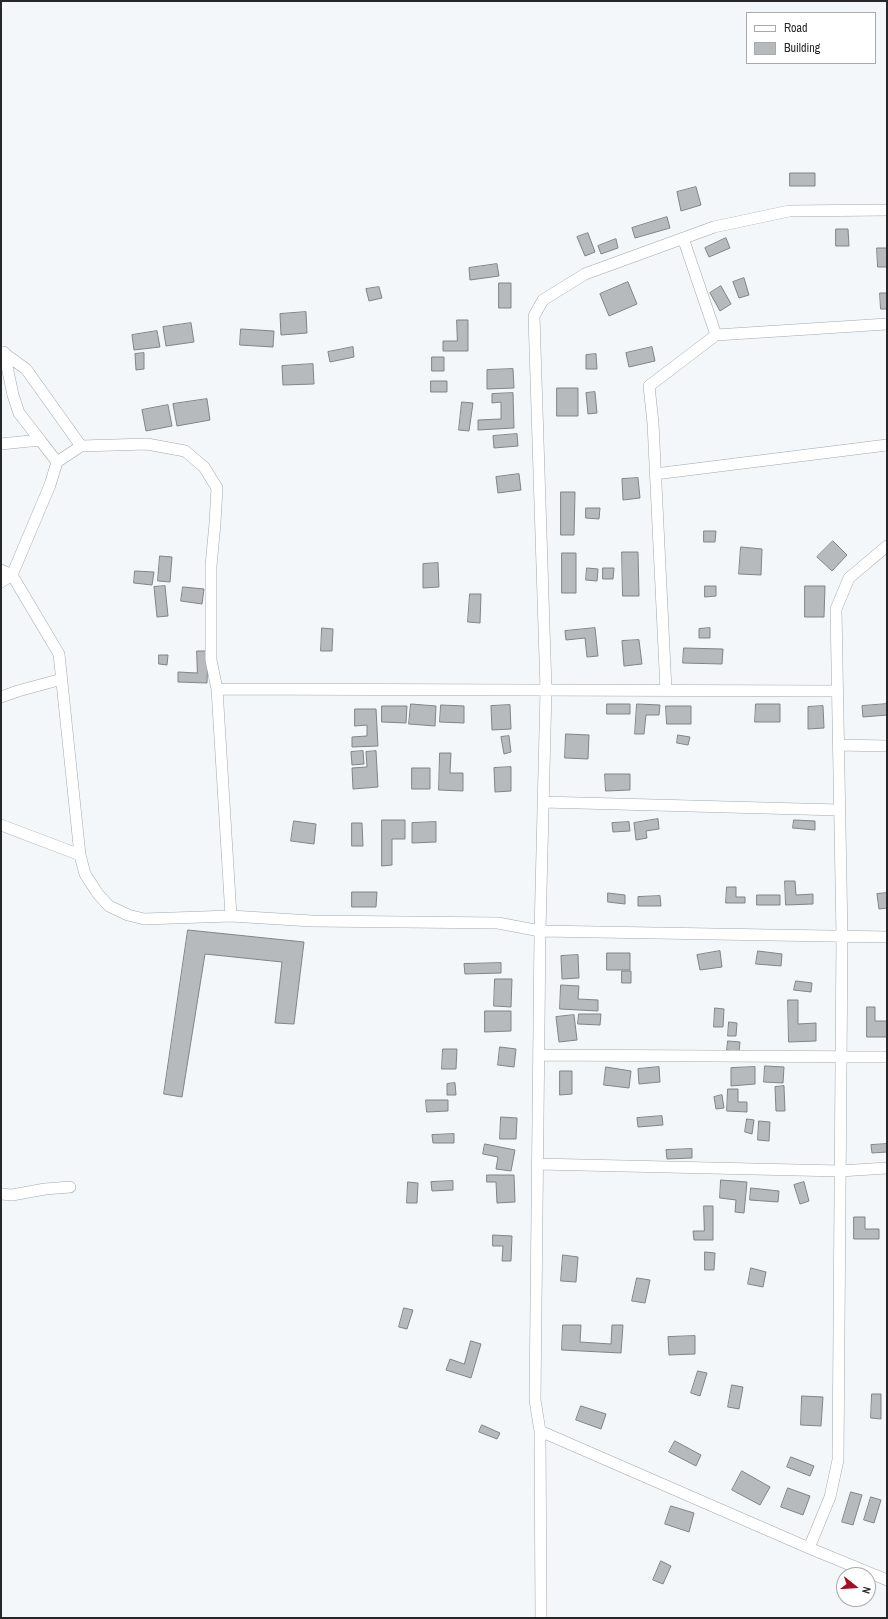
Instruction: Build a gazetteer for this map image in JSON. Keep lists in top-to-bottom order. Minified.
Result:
{"legend":["Road","Building"],"north":"right"}
